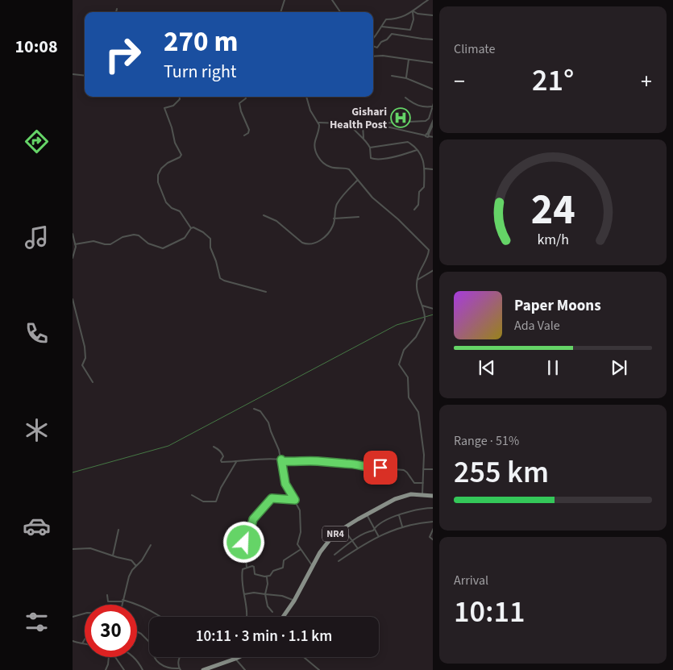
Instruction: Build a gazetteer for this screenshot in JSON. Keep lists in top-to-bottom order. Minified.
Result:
{"streets":{"highway":["NR4"]},"places":{"hospital":["Gishari Health Post"]},"page":{"tabs":"10:08","tile":["Climate",["Range · 51%","255 km"],["Arrival","10:11"]],"turn":["270 m","Turn right"],"heat":["−","21°","+"],"song":["Paper Moons","Ada Vale"],"limit":"30","trip":"10:11 · 3 min · 1.1 km","gauge":["24","km/h"]}}
